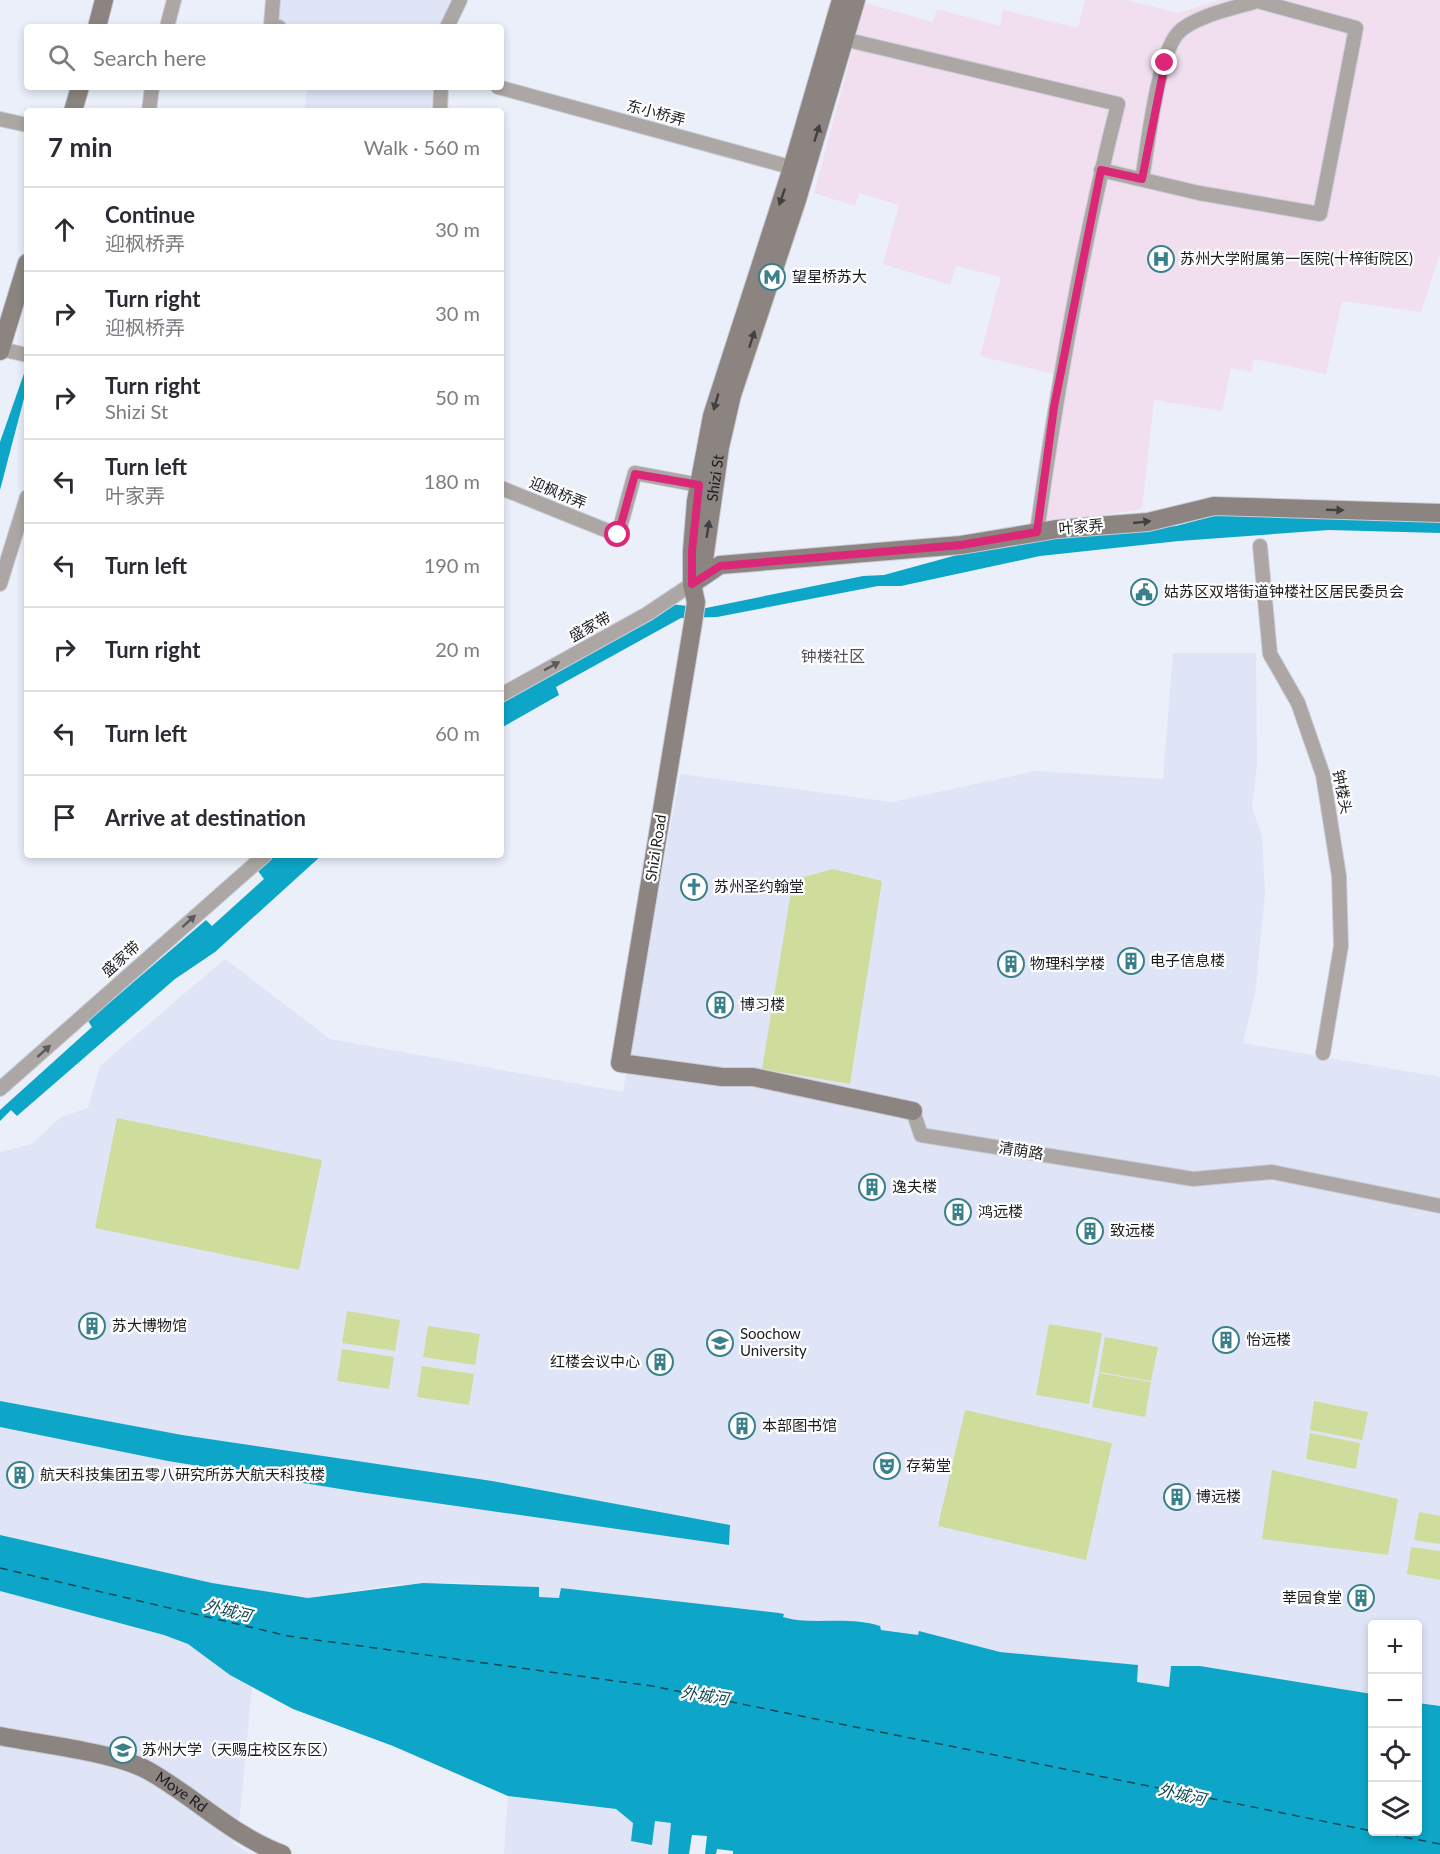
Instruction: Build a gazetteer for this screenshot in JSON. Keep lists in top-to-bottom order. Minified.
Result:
{"streets":{"street":["东小桥弄","Shizi St","迎枫桥弄","叶家弄","盛家带","钟楼头","清荫路","Moye Rd"]},"crossings":[["东小桥弄","Shizi St"],["Shizi St","迎枫桥弄"],["Shizi St","叶家弄"],["Shizi St","盛家带"],["Shizi St","清荫路"],["叶家弄","盛家带"],["叶家弄","清荫路"],["盛家带","清荫路"]],"one_way":["叶家弄","盛家带"],"districts":["钟楼社区"],"water":["外城河"],"places":{"hospital":["苏州大学附属第一医院(十梓街院区)"],"metro station":["望星桥苏大"],"public building":["姑苏区双塔街道钟楼社区居民委员会"],"church":["苏州圣约翰堂"],"building":["电子信息楼","物理科学楼","博习楼","逸夫楼","鸿远楼","致远楼","苏大博物馆","怡远楼","红楼会议中心","本部图书馆","航天科技集团五零八研究所苏大航天科技楼","博远楼","莘园食堂"],"school or university":["Soochow University","苏州大学（天赐庄校区东区）"],"theatre":["存菊堂"]},"page":{"search":"Search here","heading":["7 min","Walk · 560 m"],"list":[["Continue","迎枫桥弄","30 m"],["Turn right","迎枫桥弄","30 m"],["Turn right","Shizi St","50 m"],["Turn left","叶家弄","180 m"],["Turn left","190 m"],["Turn right","20 m"],["Turn left","60 m"],"Arrive at destination"],"map_buttons":["+","−"]}}
